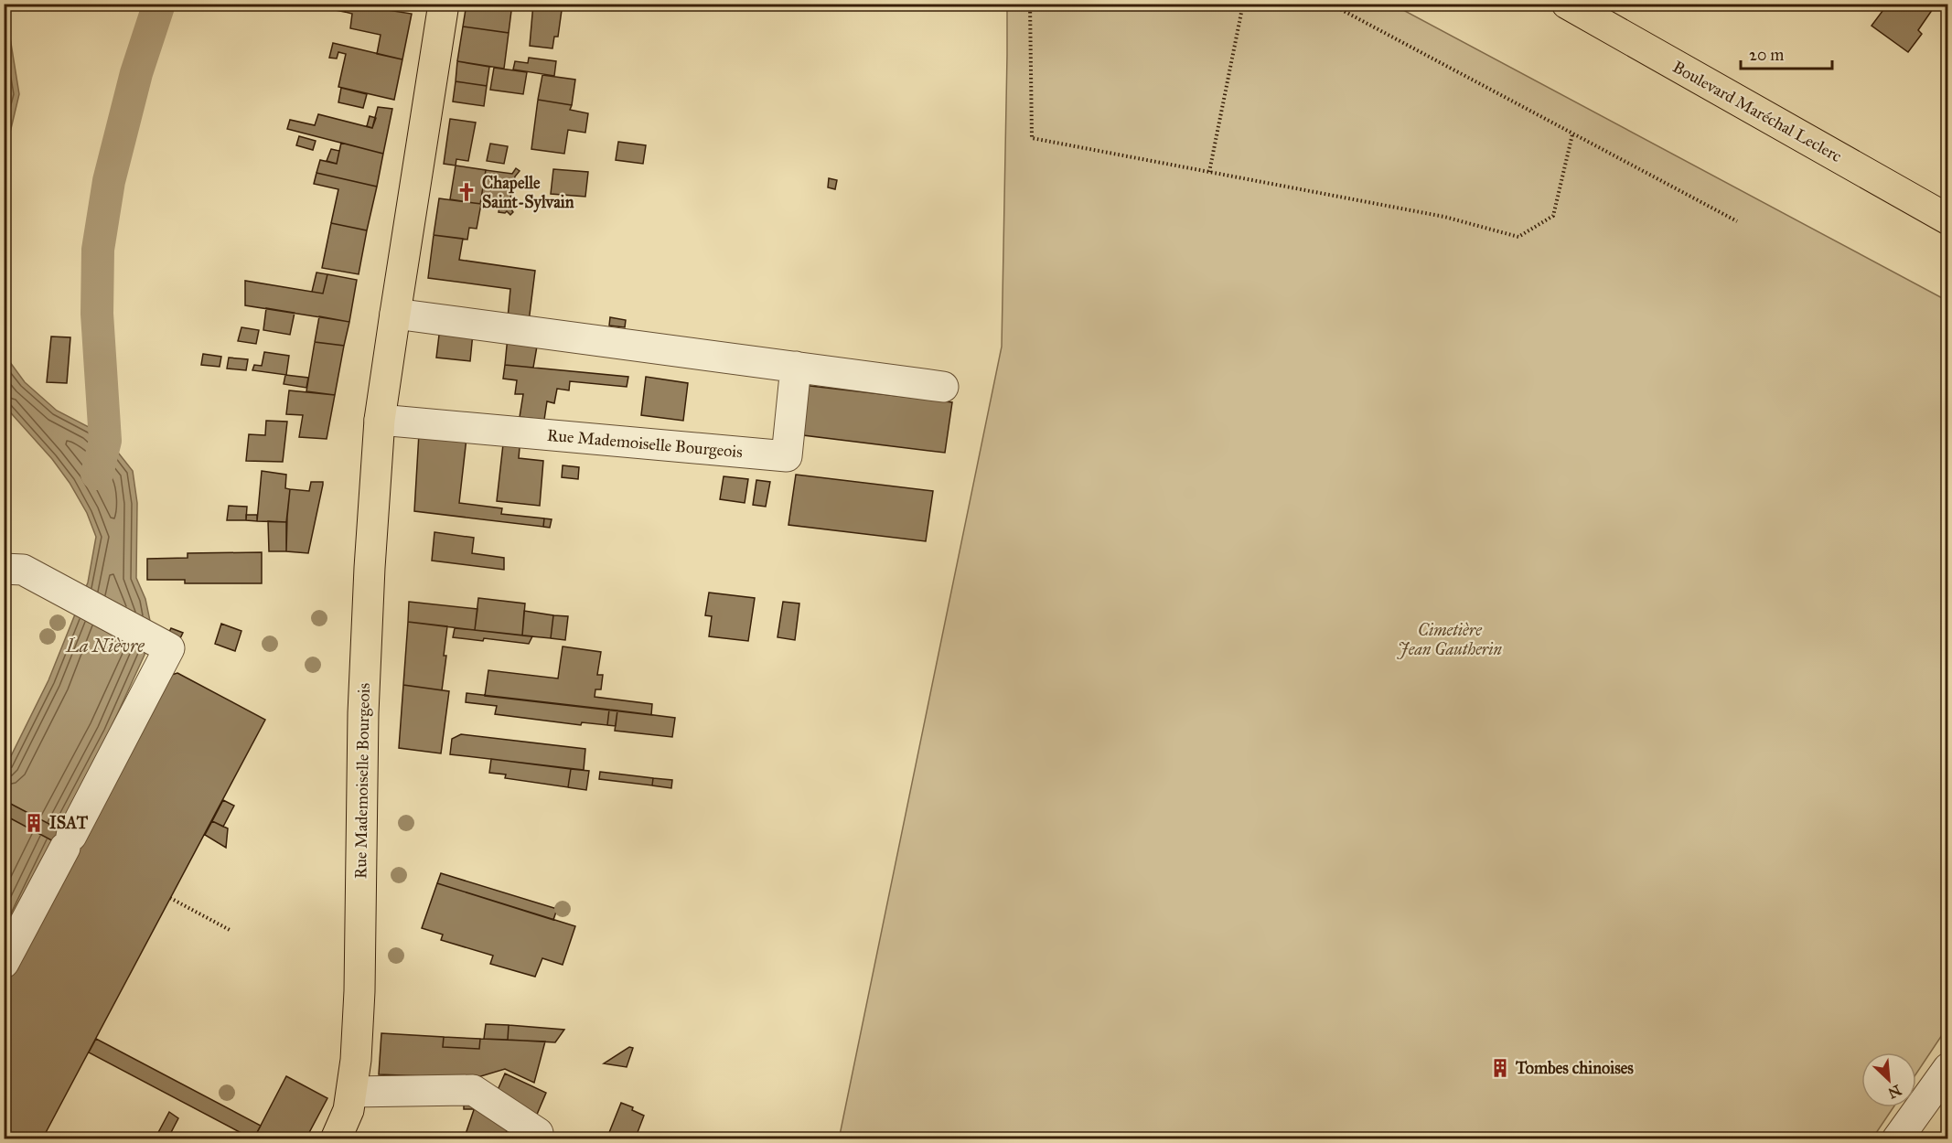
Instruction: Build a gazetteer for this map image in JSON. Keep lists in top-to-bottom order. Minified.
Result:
{"streets":{"main road":["Boulevard Maréchal Leclerc","Rue Mademoiselle Bourgeois"]},"water":["La Nièvre"],"parks":["Cimetière Jean Gautherin"],"places":{"church":["Chapelle Saint-Sylvain"],"building":["ISAT","Tombes chinoises"]},"scale_bar":"20 m","north":"bottom right"}
